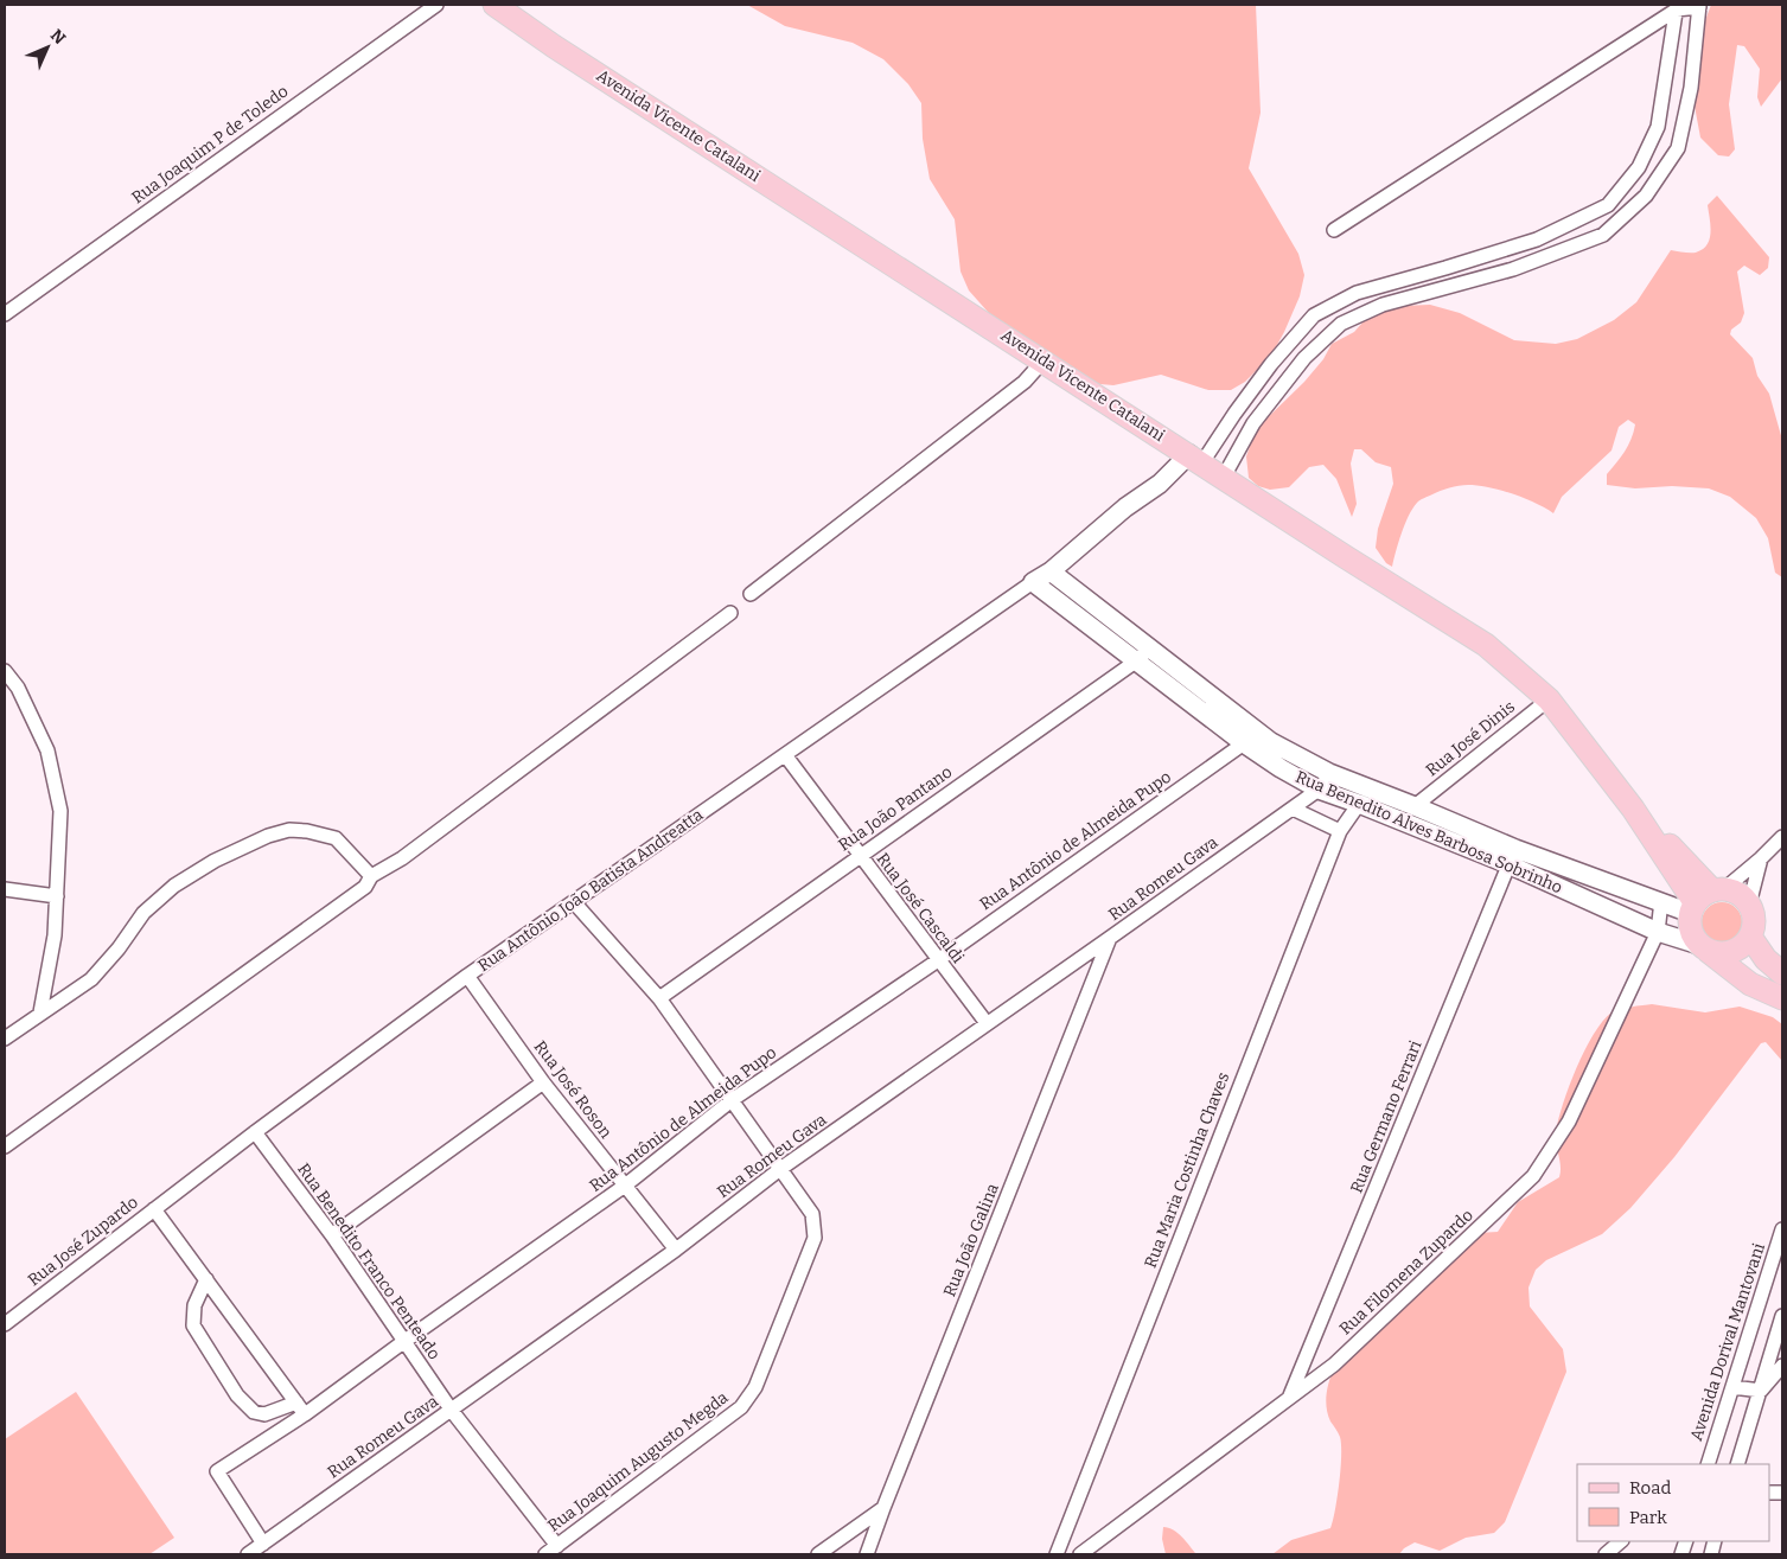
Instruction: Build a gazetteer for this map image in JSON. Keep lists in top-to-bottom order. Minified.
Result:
{"streets":{"main road":["Avenida Vicente Catalani","Rua Benedito Alves Barbosa Sobrinho"],"street":["Rua Joaquim P de Toledo","Rua José Dinis","Rua João Pantano","Rua Antônio de Almeida Pupo","Rua Romeu Gava","Rua Antônio João Batista Andreatta","Rua José Cascaldi","Rua José Roson","Rua Germano Ferrari","Rua Maria Costinha Chaves","Rua João Galina","Rua José Zupardo","Rua Benedito Franco Penteado","Rua Filomena Zupardo","Avenida Dorival Mantovani","Rua Joaquim Augusto Megda"]},"crossings":[["Avenida Vicente Catalani","Rua José Dinis"],["Avenida Vicente Catalani","Rua Benedito Alves Barbosa Sobrinho"],["Rua José Dinis","Rua Benedito Alves Barbosa Sobrinho"],["Rua João Pantano","Rua Benedito Alves Barbosa Sobrinho"],["Rua João Pantano","Rua José Cascaldi"],["Rua João Pantano","Rua Joaquim Augusto Megda"],["Rua Benedito Alves Barbosa Sobrinho","Rua Antônio de Almeida Pupo"],["Rua Benedito Alves Barbosa Sobrinho","Rua Romeu Gava"],["Rua Benedito Alves Barbosa Sobrinho","Rua Antônio João Batista Andreatta"],["Rua Benedito Alves Barbosa Sobrinho","Rua Germano Ferrari"],["Rua Benedito Alves Barbosa Sobrinho","Rua Maria Costinha Chaves"],["Rua Benedito Alves Barbosa Sobrinho","Rua Filomena Zupardo"],["Rua Antônio de Almeida Pupo","Rua Romeu Gava"],["Rua Antônio de Almeida Pupo","Rua José Cascaldi"],["Rua Antônio de Almeida Pupo","Rua José Roson"],["Rua Antônio de Almeida Pupo","Rua Benedito Franco Penteado"],["Rua Antônio de Almeida Pupo","Rua Joaquim Augusto Megda"],["Rua Romeu Gava","Rua José Cascaldi"],["Rua Romeu Gava","Rua José Roson"],["Rua Romeu Gava","Rua João Galina"],["Rua Romeu Gava","Rua Benedito Franco Penteado"],["Rua Romeu Gava","Rua Joaquim Augusto Megda"],["Rua Antônio João Batista Andreatta","Rua José Cascaldi"],["Rua Antônio João Batista Andreatta","Rua José Roson"],["Rua Antônio João Batista Andreatta","Rua José Zupardo"],["Rua Antônio João Batista Andreatta","Rua Benedito Franco Penteado"],["Rua Antônio João Batista Andreatta","Rua Joaquim Augusto Megda"],["Rua Germano Ferrari","Rua Filomena Zupardo"],["Rua Benedito Franco Penteado","Rua Joaquim Augusto Megda"]],"legend":["Road","Park"],"north":"top right"}
